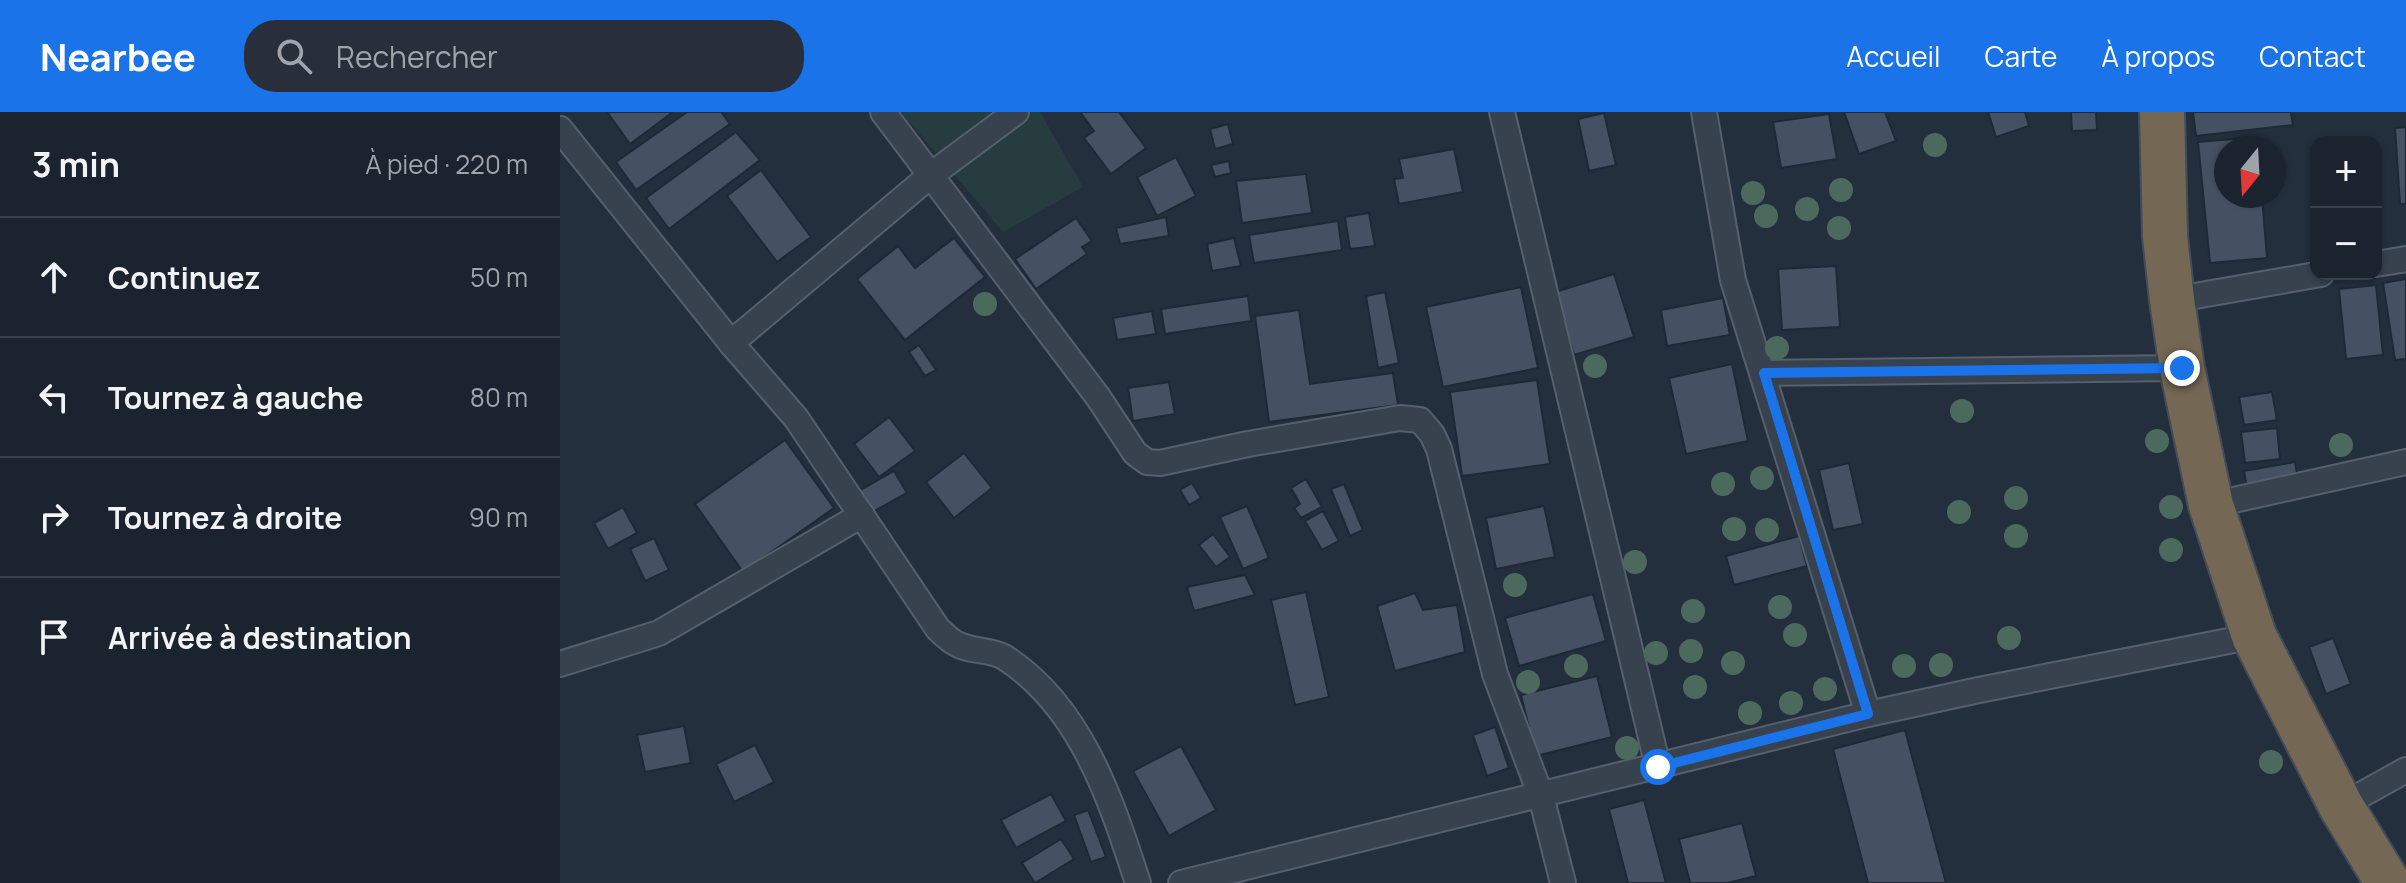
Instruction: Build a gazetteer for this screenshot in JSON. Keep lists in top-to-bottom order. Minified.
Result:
{"north":"bottom","page":{"header":"Nearbee","search":"Rechercher","nav":["Accueil","Carte","À propos","Contact"],"heading":["3 min","À pied · 220 m"],"map_buttons":["+","−"],"list":[["Continuez","50 m"],["Tournez à gauche","80 m"],["Tournez à droite","90 m"],"Arrivée à destination"]}}
